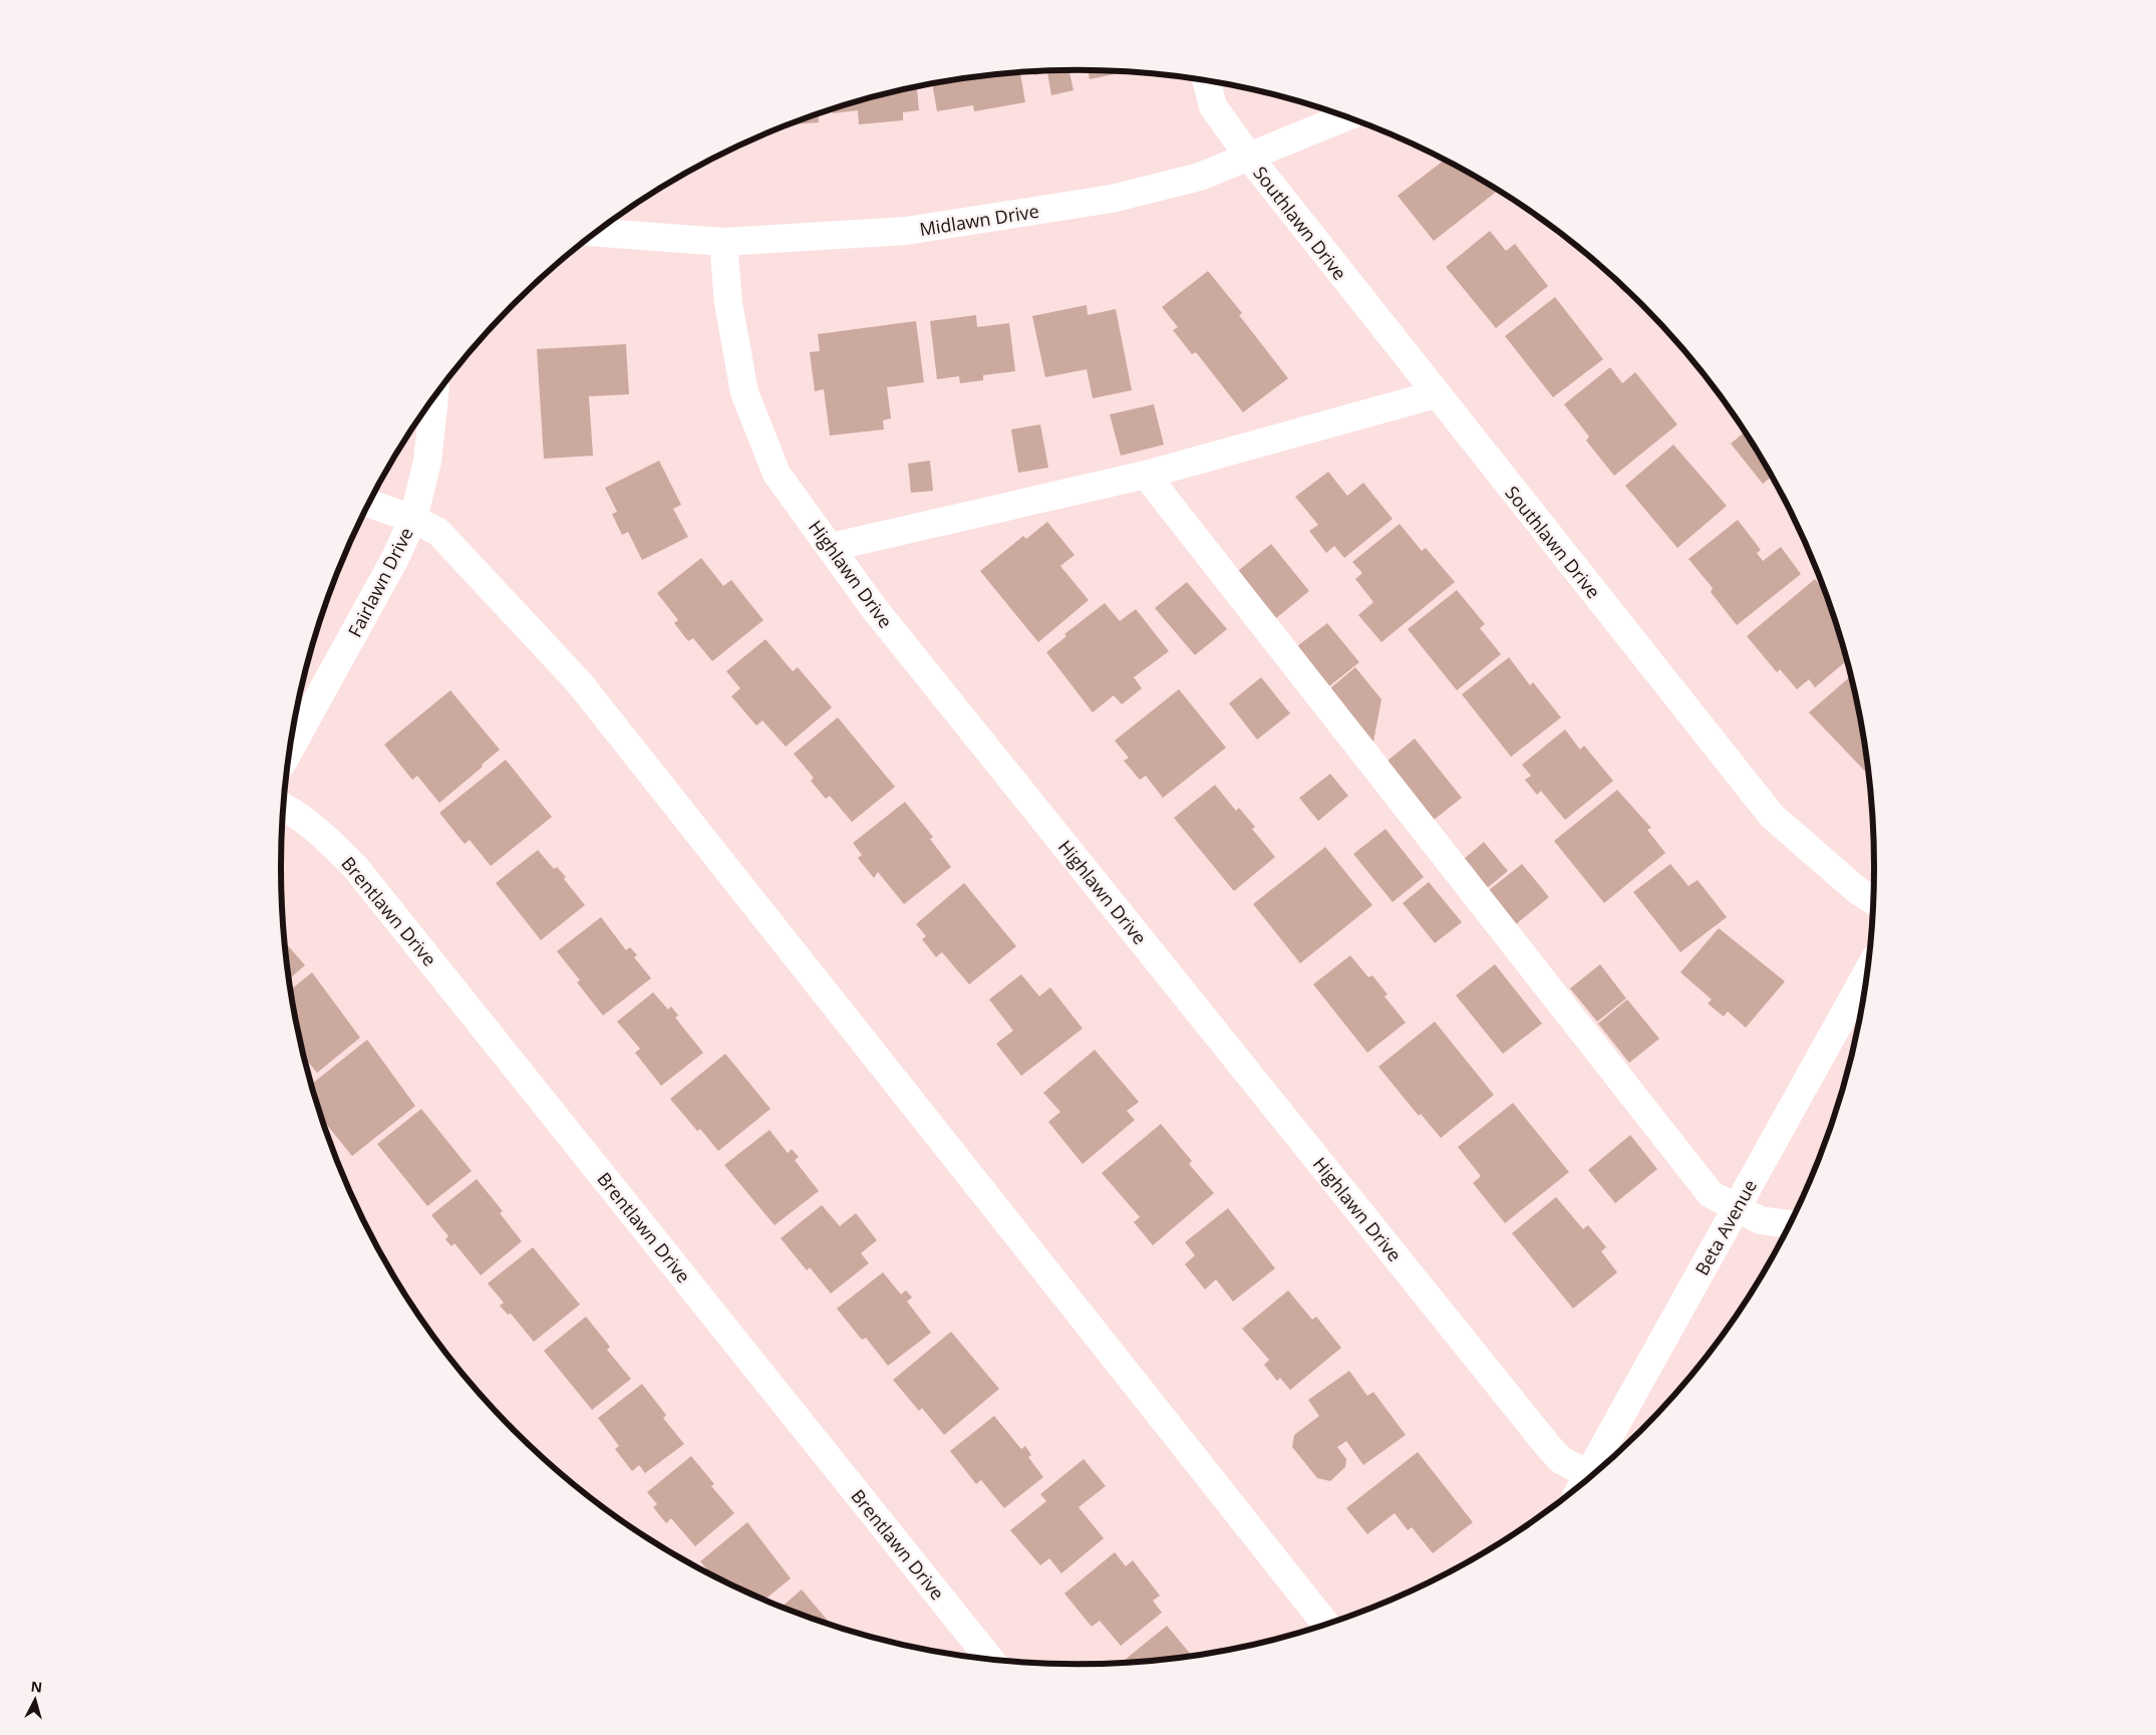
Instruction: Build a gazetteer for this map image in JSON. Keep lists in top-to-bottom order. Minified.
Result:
{"streets":{"street":["Midlawn Drive","Southlawn Drive","Highlawn Drive","Fairlawn Drive","Brentlawn Drive","Beta Avenue"]},"crossings":[["Midlawn Drive","Southlawn Drive"],["Midlawn Drive","Highlawn Drive"]],"north":"top"}
